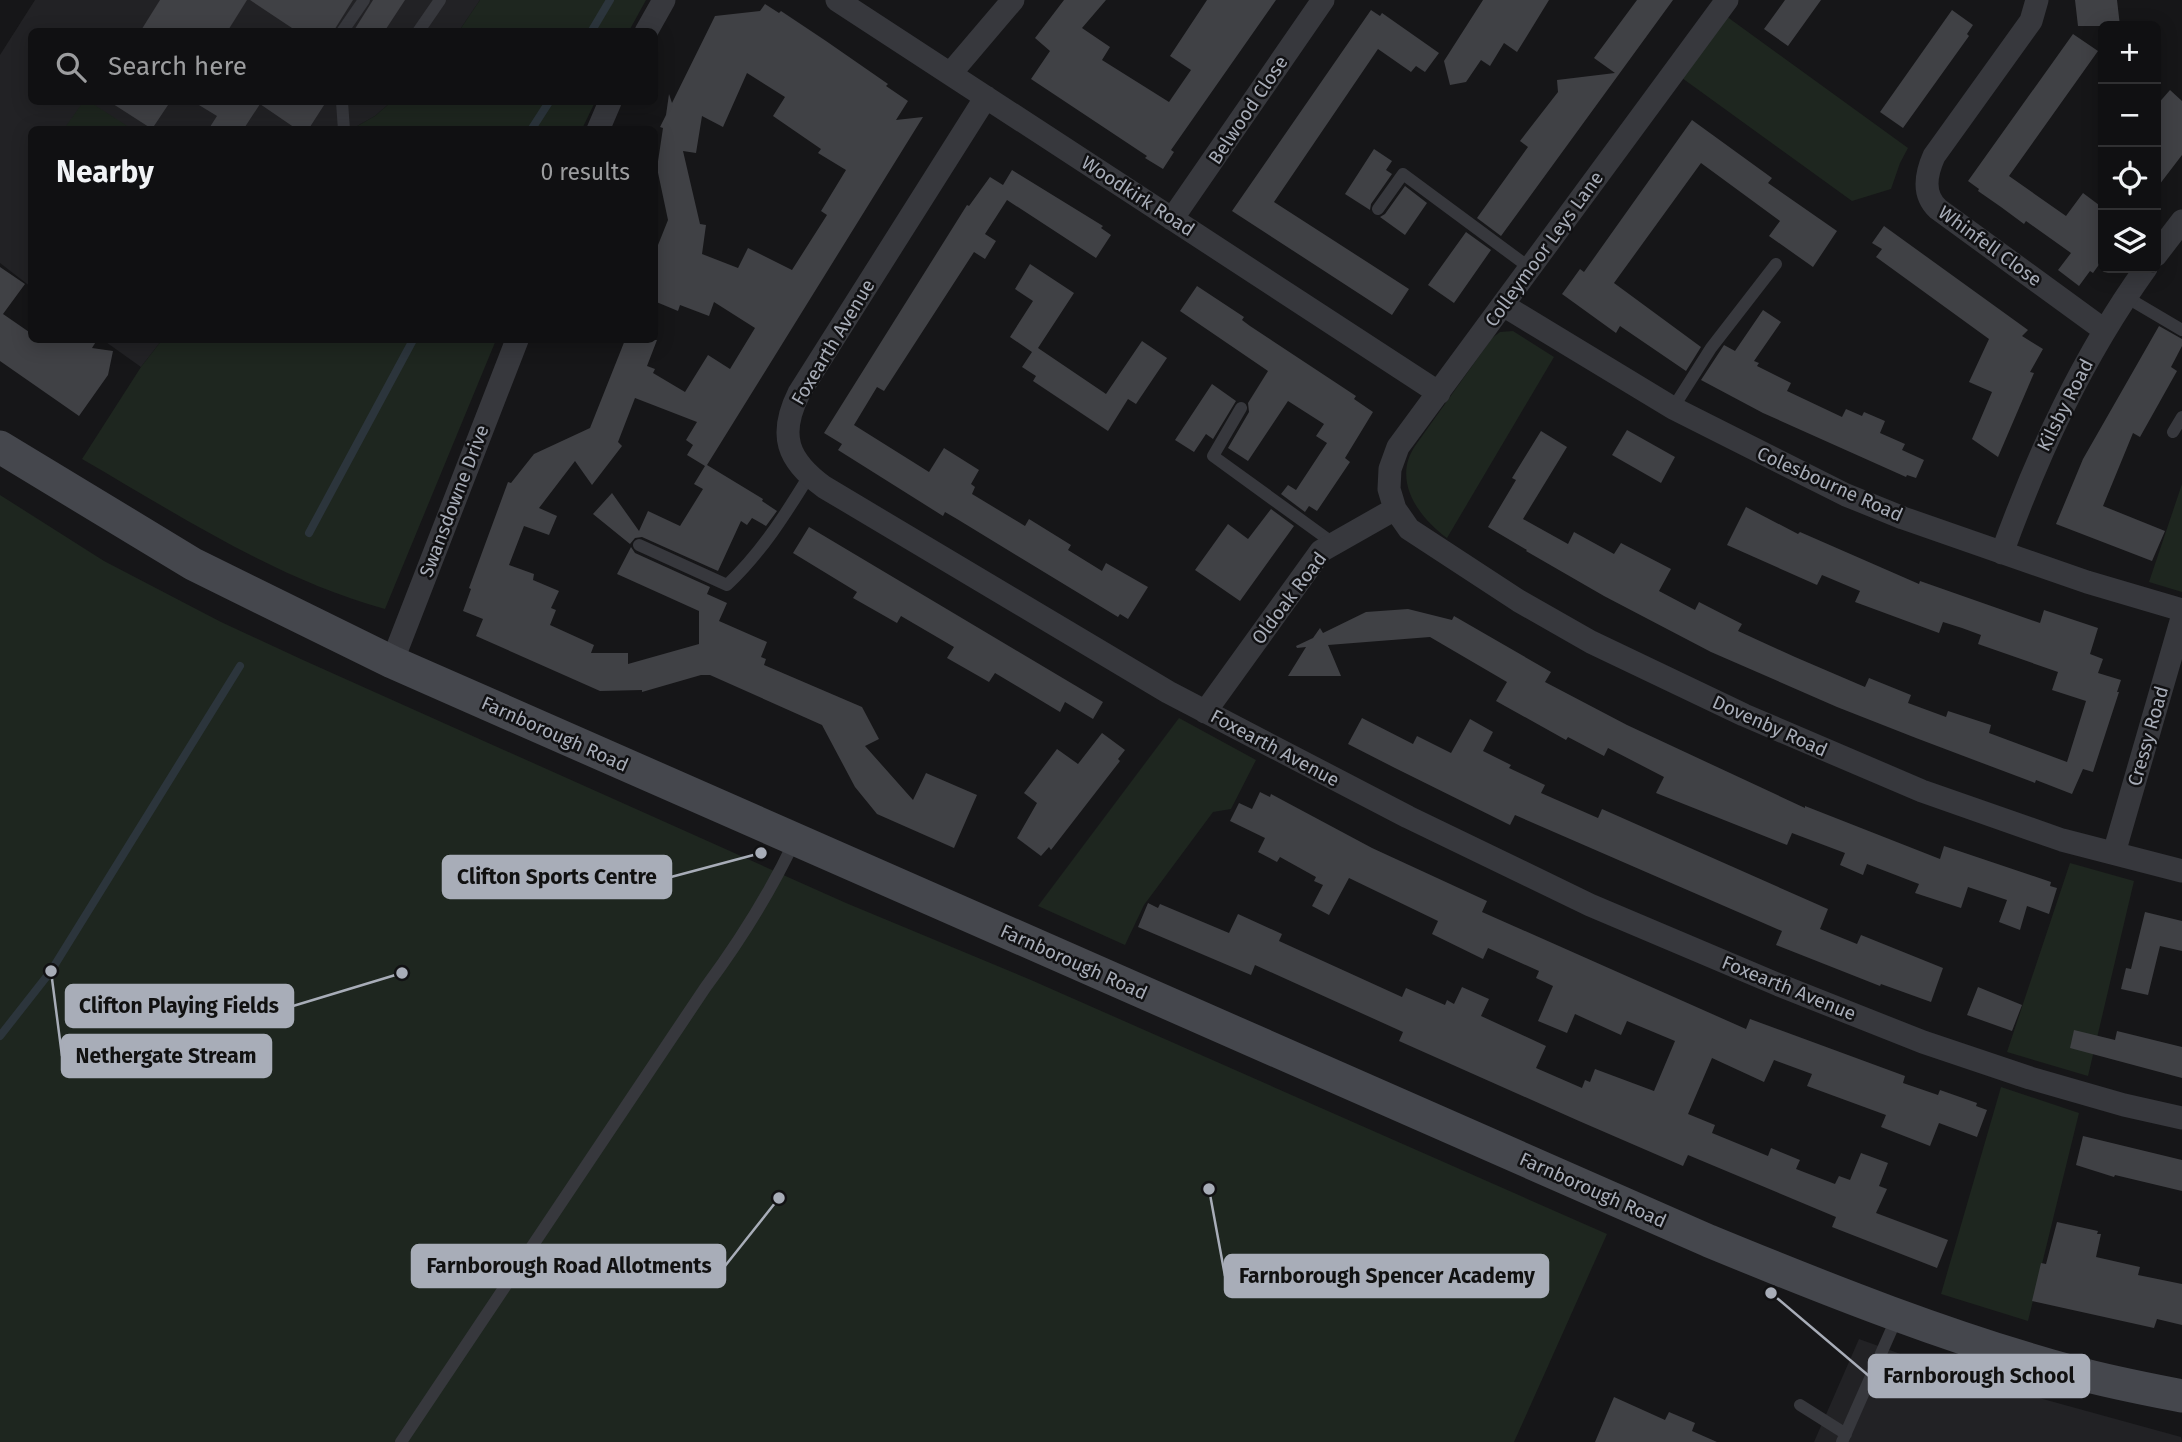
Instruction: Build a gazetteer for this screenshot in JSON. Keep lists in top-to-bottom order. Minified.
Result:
{"streets":{"street":["Belwood Close","Woodkirk Road","Whinfell Close","Colleymoor Leys Lane","Foxearth Avenue","Kilsby Road","Colesbourne Road","Swansdowne Drive","Oldoak Road","Dovenby Road","Farnborough Road","Cressy Road"]},"crossings":[["Belwood Close","Woodkirk Road"],["Woodkirk Road","Colleymoor Leys Lane"],["Woodkirk Road","Foxearth Avenue"],["Whinfell Close","Kilsby Road"],["Colleymoor Leys Lane","Colesbourne Road"],["Colleymoor Leys Lane","Oldoak Road"],["Colleymoor Leys Lane","Dovenby Road"],["Foxearth Avenue","Oldoak Road"],["Kilsby Road","Colesbourne Road"],["Swansdowne Drive","Farnborough Road"],["Oldoak Road","Dovenby Road"],["Dovenby Road","Cressy Road"]],"places":["Clifton Sports Centre","Nethergate Stream","Clifton Playing Fields","Farnborough Spencer Academy","Farnborough Road Allotments","Farnborough School"],"page":{"map_buttons":["+","−"],"search":"Search here","heading":["Nearby","0 results"]}}
